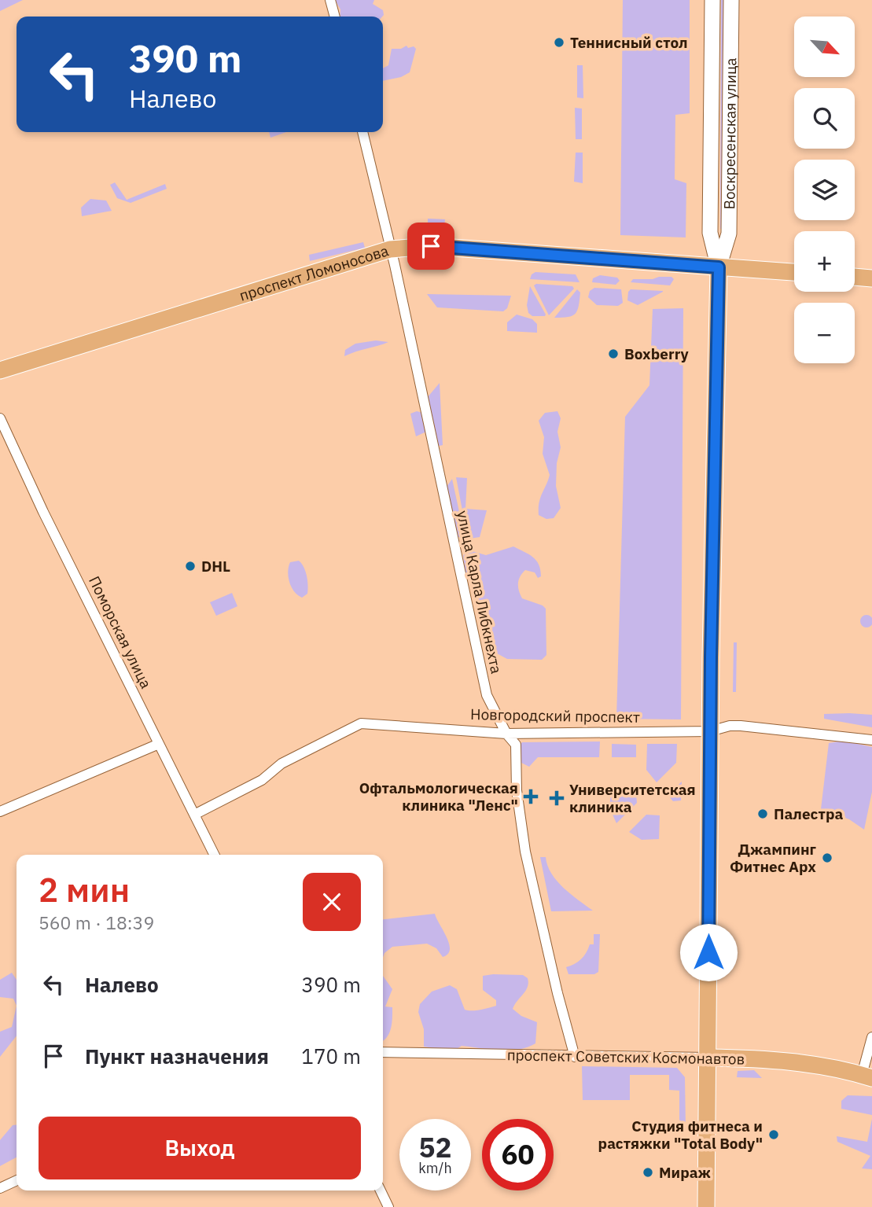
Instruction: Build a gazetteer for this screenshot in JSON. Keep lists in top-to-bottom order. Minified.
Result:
{"streets":{"main road":["Воскресенская улица","проспект Ломоносова","проспект Советских Космонавтов"],"street":["улица Карла Либкнехта","Поморская улица","Новгородский проспект"]},"crossings":[["Воскресенская улица","проспект Ломоносова"],["Воскресенская улица","Новгородский проспект"],["Воскресенская улица","проспект Советских Космонавтов"],["проспект Ломоносова","улица Карла Либкнехта"],["улица Карла Либкнехта","Новгородский проспект"],["улица Карла Либкнехта","проспект Советских Космонавтов"],["Поморская улица","Новгородский проспект"]],"places":{"other":["Теннисный стол","Boxberry","DHL","Палестра","Джампинг Фитнес Арх","Студия фитнеса и растяжки \"Total Body\"","Мираж"],"health":["Офтальмологическая клиника \"Ленс\"","Университетская клиника"]},"north":"bottom right","page":{"map_buttons":["+","−"],"turn":["390 m","Налево"],"heading":["2 мин","560 m · 18:39"],"list":[{"name":"Налево","value":"390 m"},{"name":"Пункт назначения","value":"170 m"}],"buttons":"Выход","speed":"52 km/h","limit":"60"}}
